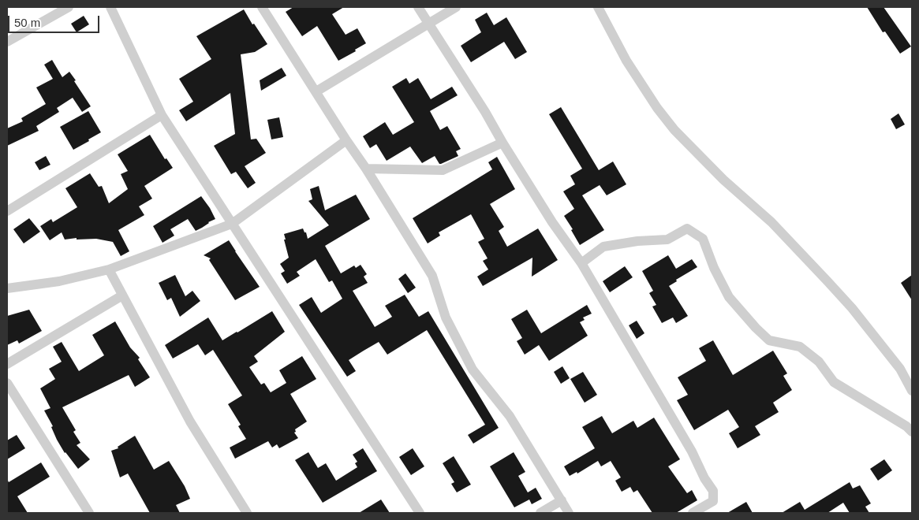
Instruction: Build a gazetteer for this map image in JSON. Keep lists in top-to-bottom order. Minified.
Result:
{"scale_bar":"50 m"}
